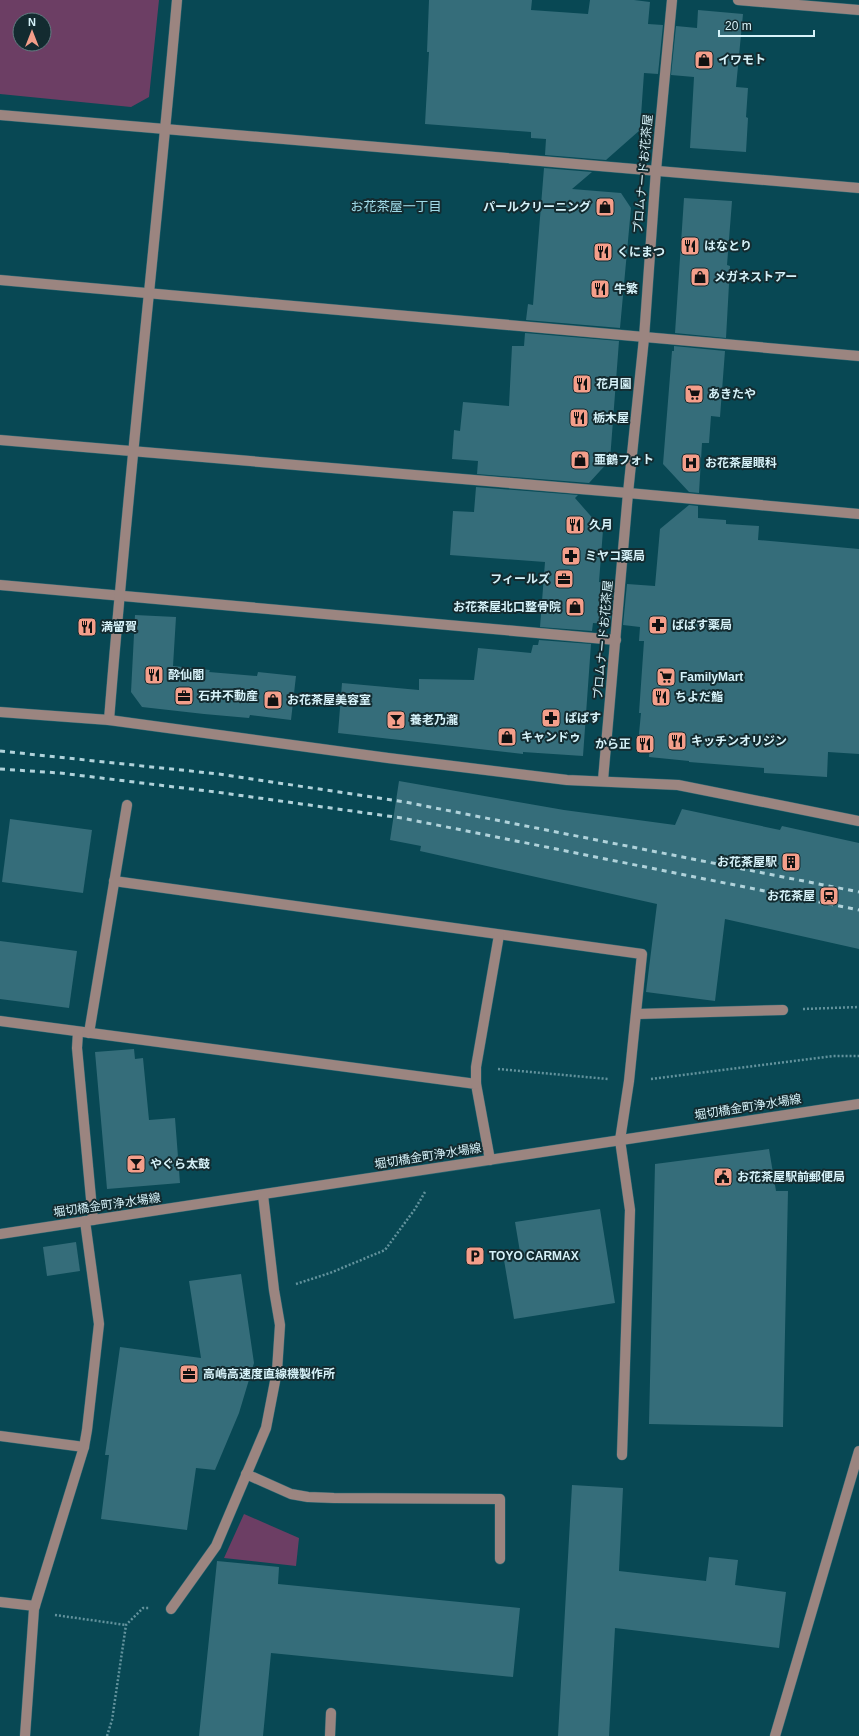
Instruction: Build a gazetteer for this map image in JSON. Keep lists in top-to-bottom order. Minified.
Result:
{"streets":{"street":["プロムナードお花茶屋","堀切橋金町浄水場線"]},"districts":["お花茶屋一丁目"],"places":{"shop":["イワモト","パールクリーニング","メガネストアー","亜鶴フォト","お花茶屋北口整骨院","お花茶屋美容室","キャンドゥ"],"restaurant":["はなとり","くにまつ","牛繁","花月園","栃木屋","久月","満留賀","酔仙閣","ちよだ鮨","キッチンオリジン","から正"],"supermarket":["あきたや","FamilyMart"],"hospital":["お花茶屋眼科"],"pharmacy":["ミヤコ薬局","ぱぱす薬局","ぱぱす"],"office":["フィールズ","石井不動産","高嶋高速度直線機製作所"],"bar":["養老乃瀧","やぐら太鼓"],"building":["お花茶屋駅"],"station":["お花茶屋"],"public building":["お花茶屋駅前郵便局"],"parking":["TOYO CARMAX"]},"scale_bar":"20 m","north":"top"}
